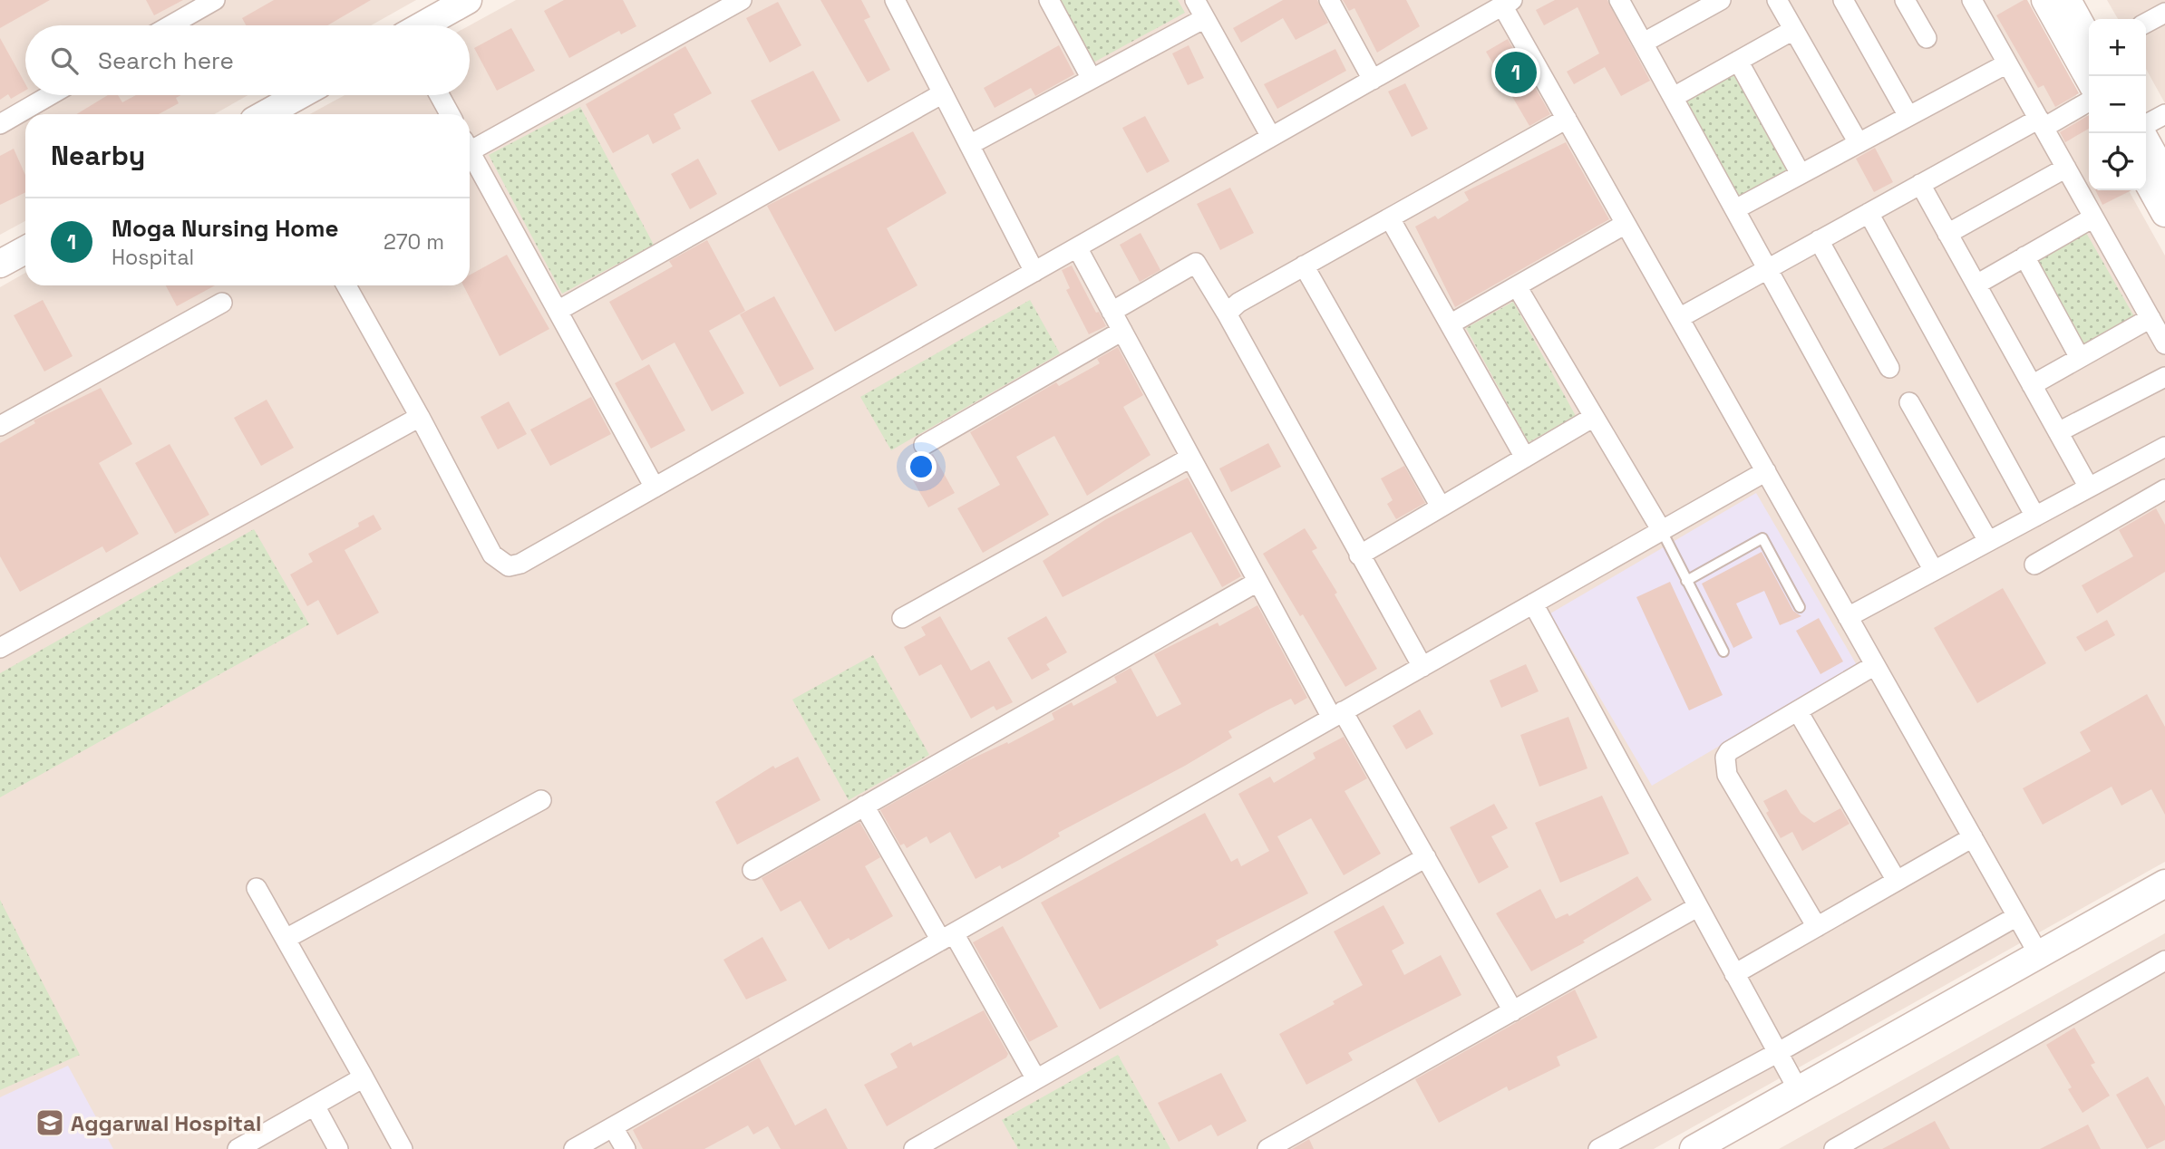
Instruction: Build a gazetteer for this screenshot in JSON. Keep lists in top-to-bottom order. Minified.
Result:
{"places":{"school or university":["Aggarwal Hospital"]},"page":{"map_buttons":["+","−"],"search":"Search here","pins":"1","heading":"Nearby","list":[{"mark":"1","name":"Moga Nursing Home","note":"Hospital","value":"270 m"}]}}
